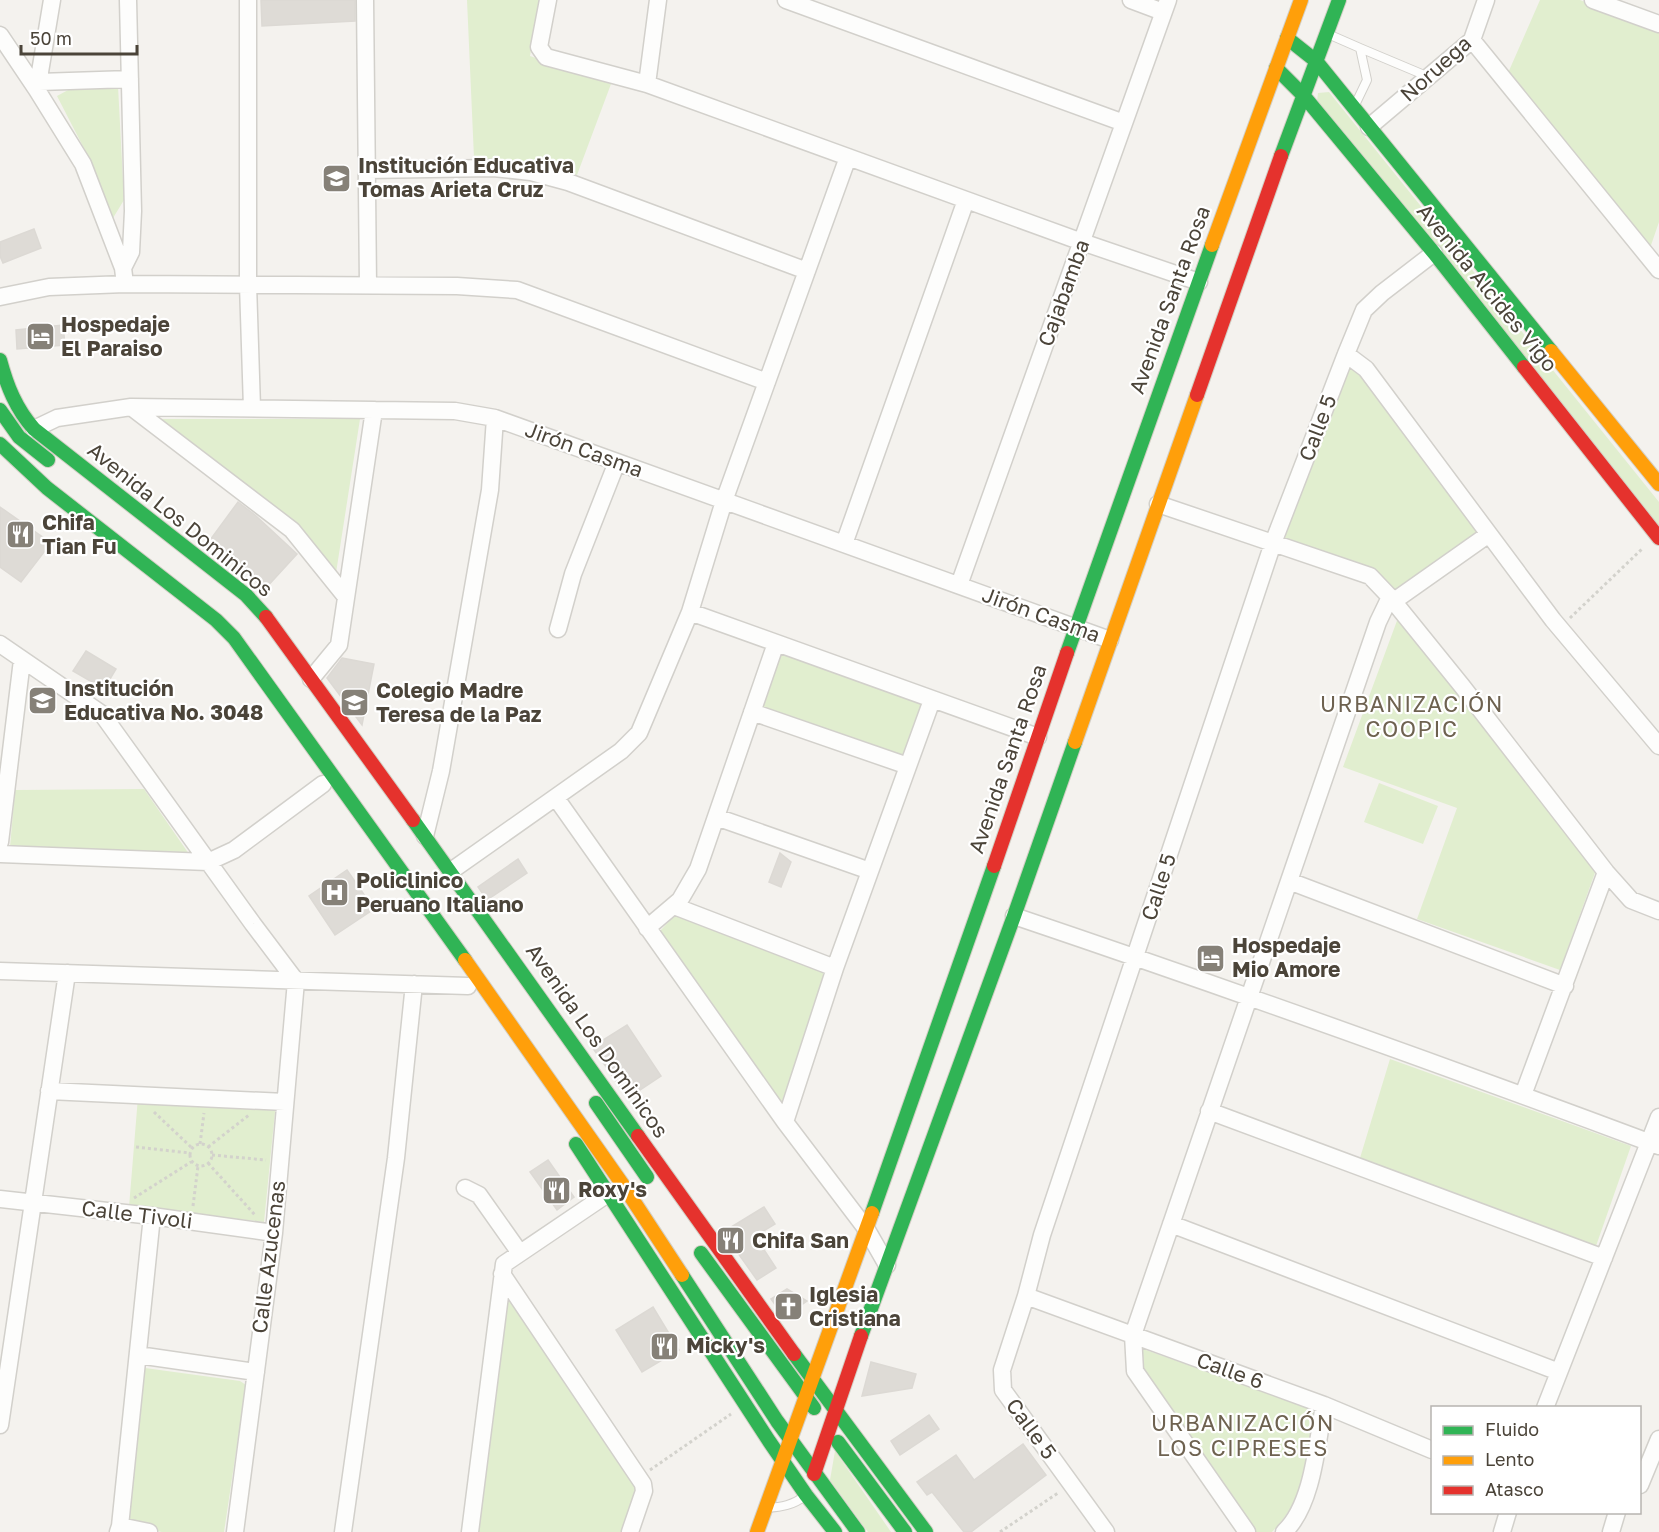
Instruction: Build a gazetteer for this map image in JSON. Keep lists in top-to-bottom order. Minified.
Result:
{"streets":{"main road":["Avenida Alcides Vigo","Avenida Santa Rosa","Avenida Los Dominicos"],"street":["Noruega","Cajabamba","Calle 5","Jirón Casma","Calle Tivoli","Calle Azucenas","Calle 6"]},"crossings":[["Noruega","Avenida Alcides Vigo"],["Avenida Alcides Vigo","Avenida Santa Rosa"],["Avenida Alcides Vigo","Calle 5"],["Cajabamba","Jirón Casma"],["Avenida Santa Rosa","Jirón Casma"],["Avenida Santa Rosa","Avenida Los Dominicos"],["Calle 5","Calle 6"],["Jirón Casma","Avenida Los Dominicos"],["Calle Tivoli","Calle Azucenas"]],"districts":["URBANIZACIÓN COOPIC","URBANIZACIÓN LOS CIPRESES"],"places":{"school or university":["Institución Educativa Tomas Arieta Cruz","Institución Educativa No. 3048","Colegio Madre Teresa de la Paz"],"hotel":["Hospedaje El Paraiso","Hospedaje Mio Amore"],"restaurant":["Chifa Tian Fu","Roxy's","Chifa San","Micky's"],"hospital":["Policlinico Peruano Italiano"],"church":["Iglesia Cristiana"]},"legend":["Fluido","Lento","Atasco"],"scale_bar":"50 m"}
